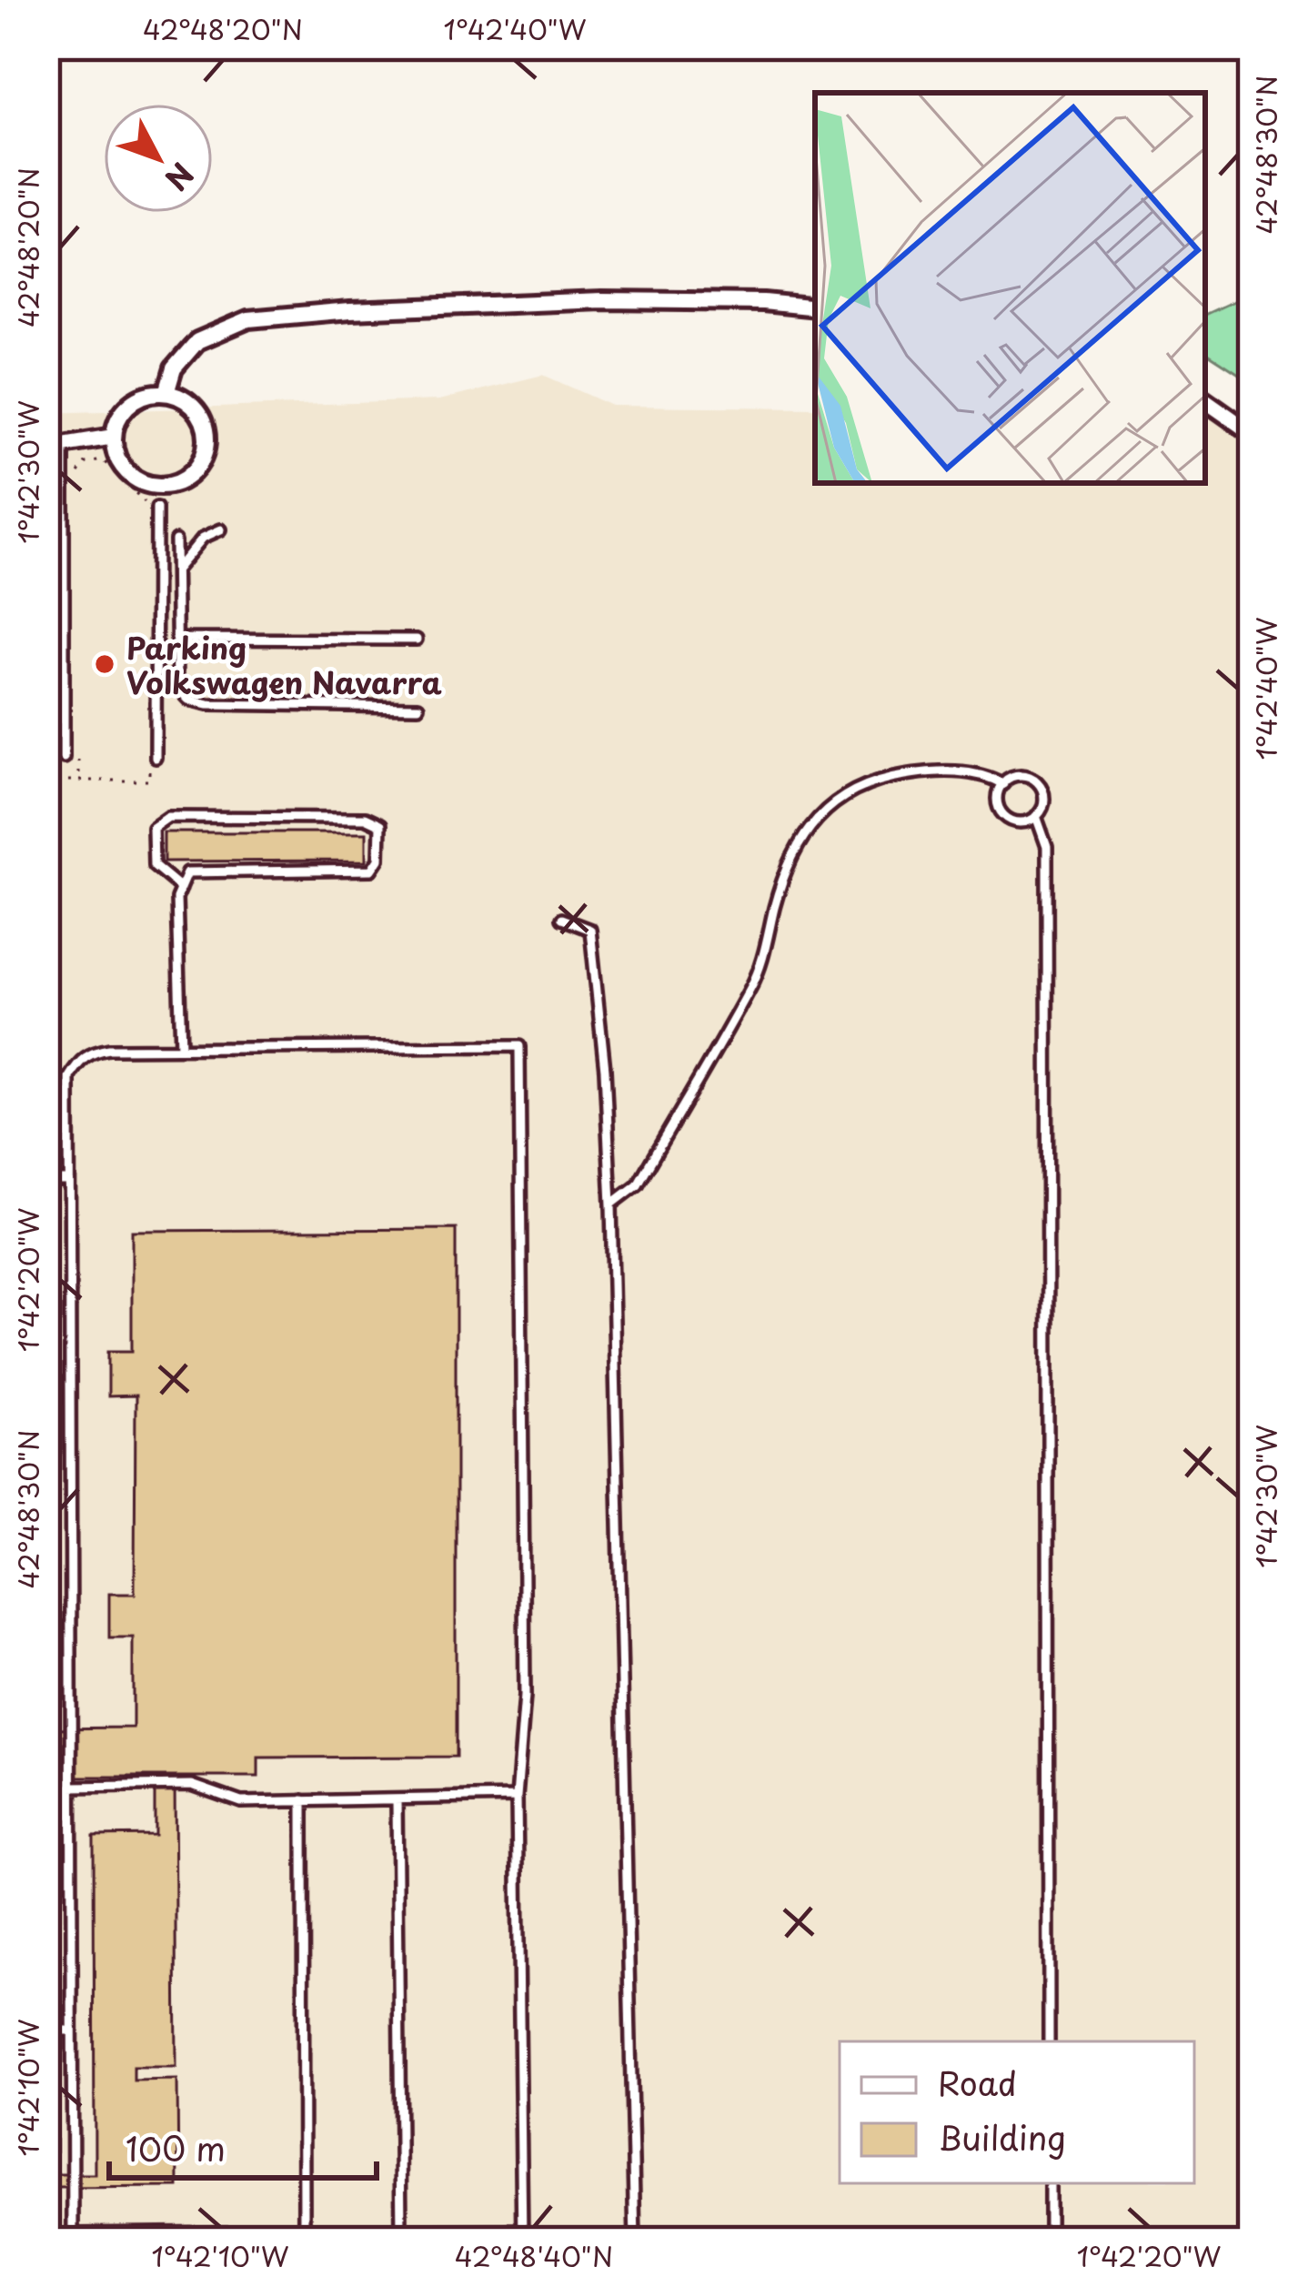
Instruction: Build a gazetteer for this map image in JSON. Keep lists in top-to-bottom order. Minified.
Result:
{"places":["Parking Volkswagen Navarra"],"legend":["Road","Building"],"scale_bar":"100 m","north":"bottom right","coordinates":["42°48'20\"N","1°42'40\"W","42°48'30\"N","1°42'30\"W","1°42'20\"W","1°42'10\"W","42°48'40\"N"]}
